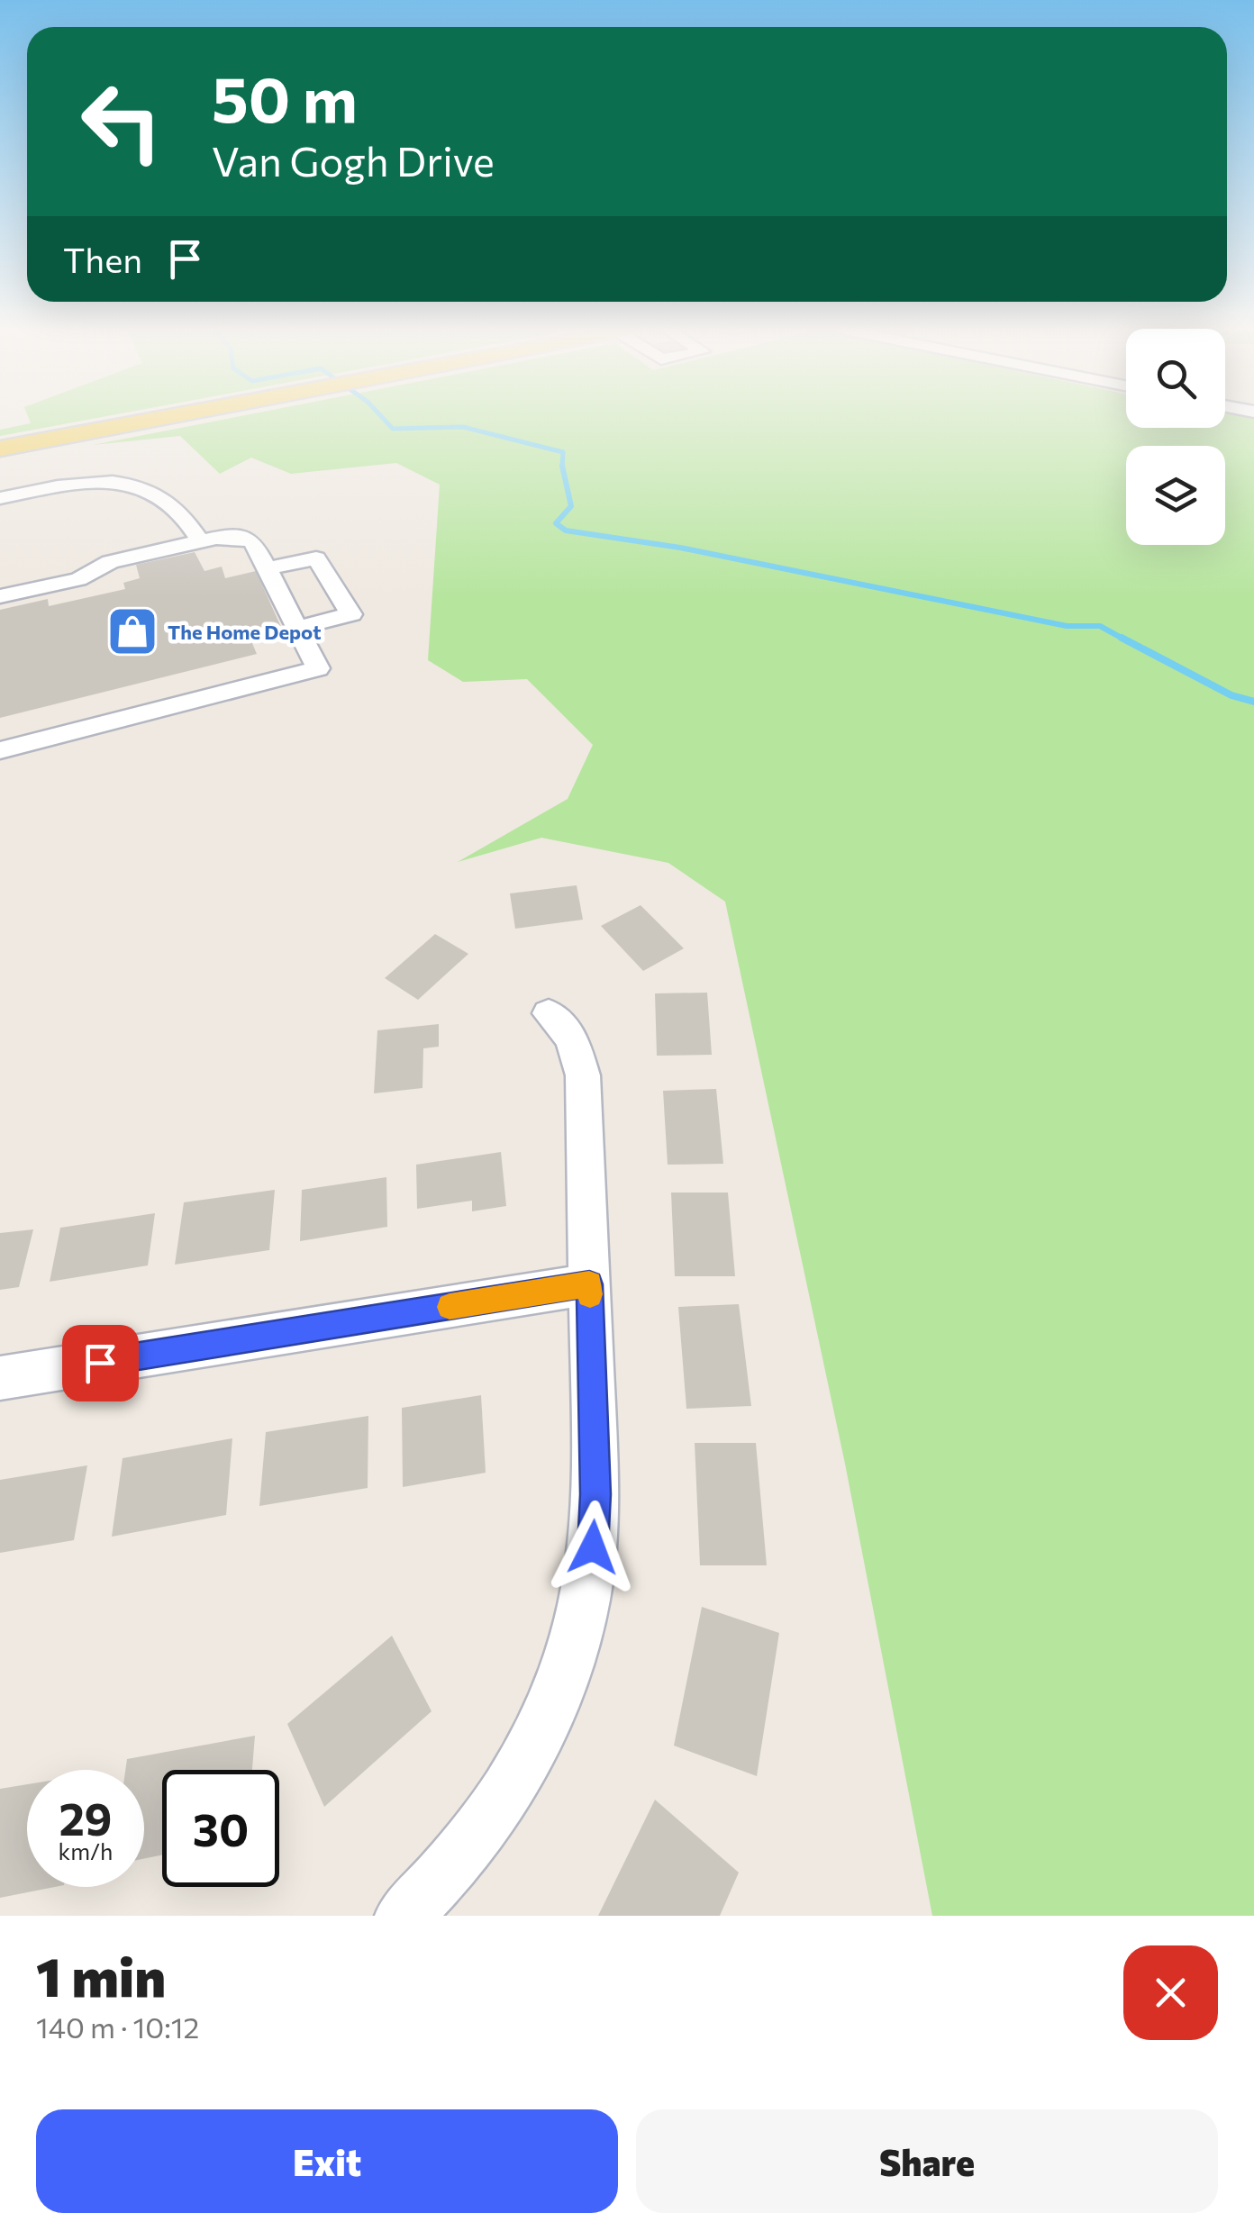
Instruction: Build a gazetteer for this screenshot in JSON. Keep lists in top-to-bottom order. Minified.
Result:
{"places":{"shop":["The Home Depot"]},"page":{"turn":["50 m","Van Gogh Drive"],"then":"Then","speed":"29 km/h","limit":"30","heading":["1 min","140 m · 10:12"],"buttons":["Exit","Share"]}}
